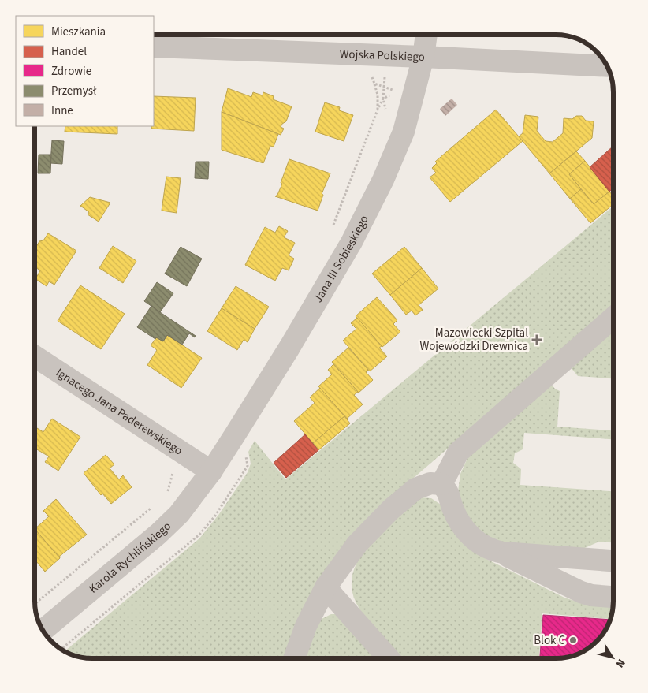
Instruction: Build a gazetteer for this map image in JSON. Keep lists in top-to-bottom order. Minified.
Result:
{"streets":{"street":["Wojska Polskiego","Jana III Sobieskiego","Ignacego Jana Paderewskiego","Karola Rychlińskiego"]},"crossings":[["Wojska Polskiego","Jana III Sobieskiego"],["Jana III Sobieskiego","Ignacego Jana Paderewskiego"],["Jana III Sobieskiego","Karola Rychlińskiego"],["Ignacego Jana Paderewskiego","Karola Rychlińskiego"]],"places":{"health":["Mazowiecki Szpital Wojewódzki Drewnica"],"other":["Blok C"]},"legend":["Mieszkania","Handel","Zdrowie","Przemysł","Inne"],"north":"bottom right"}
